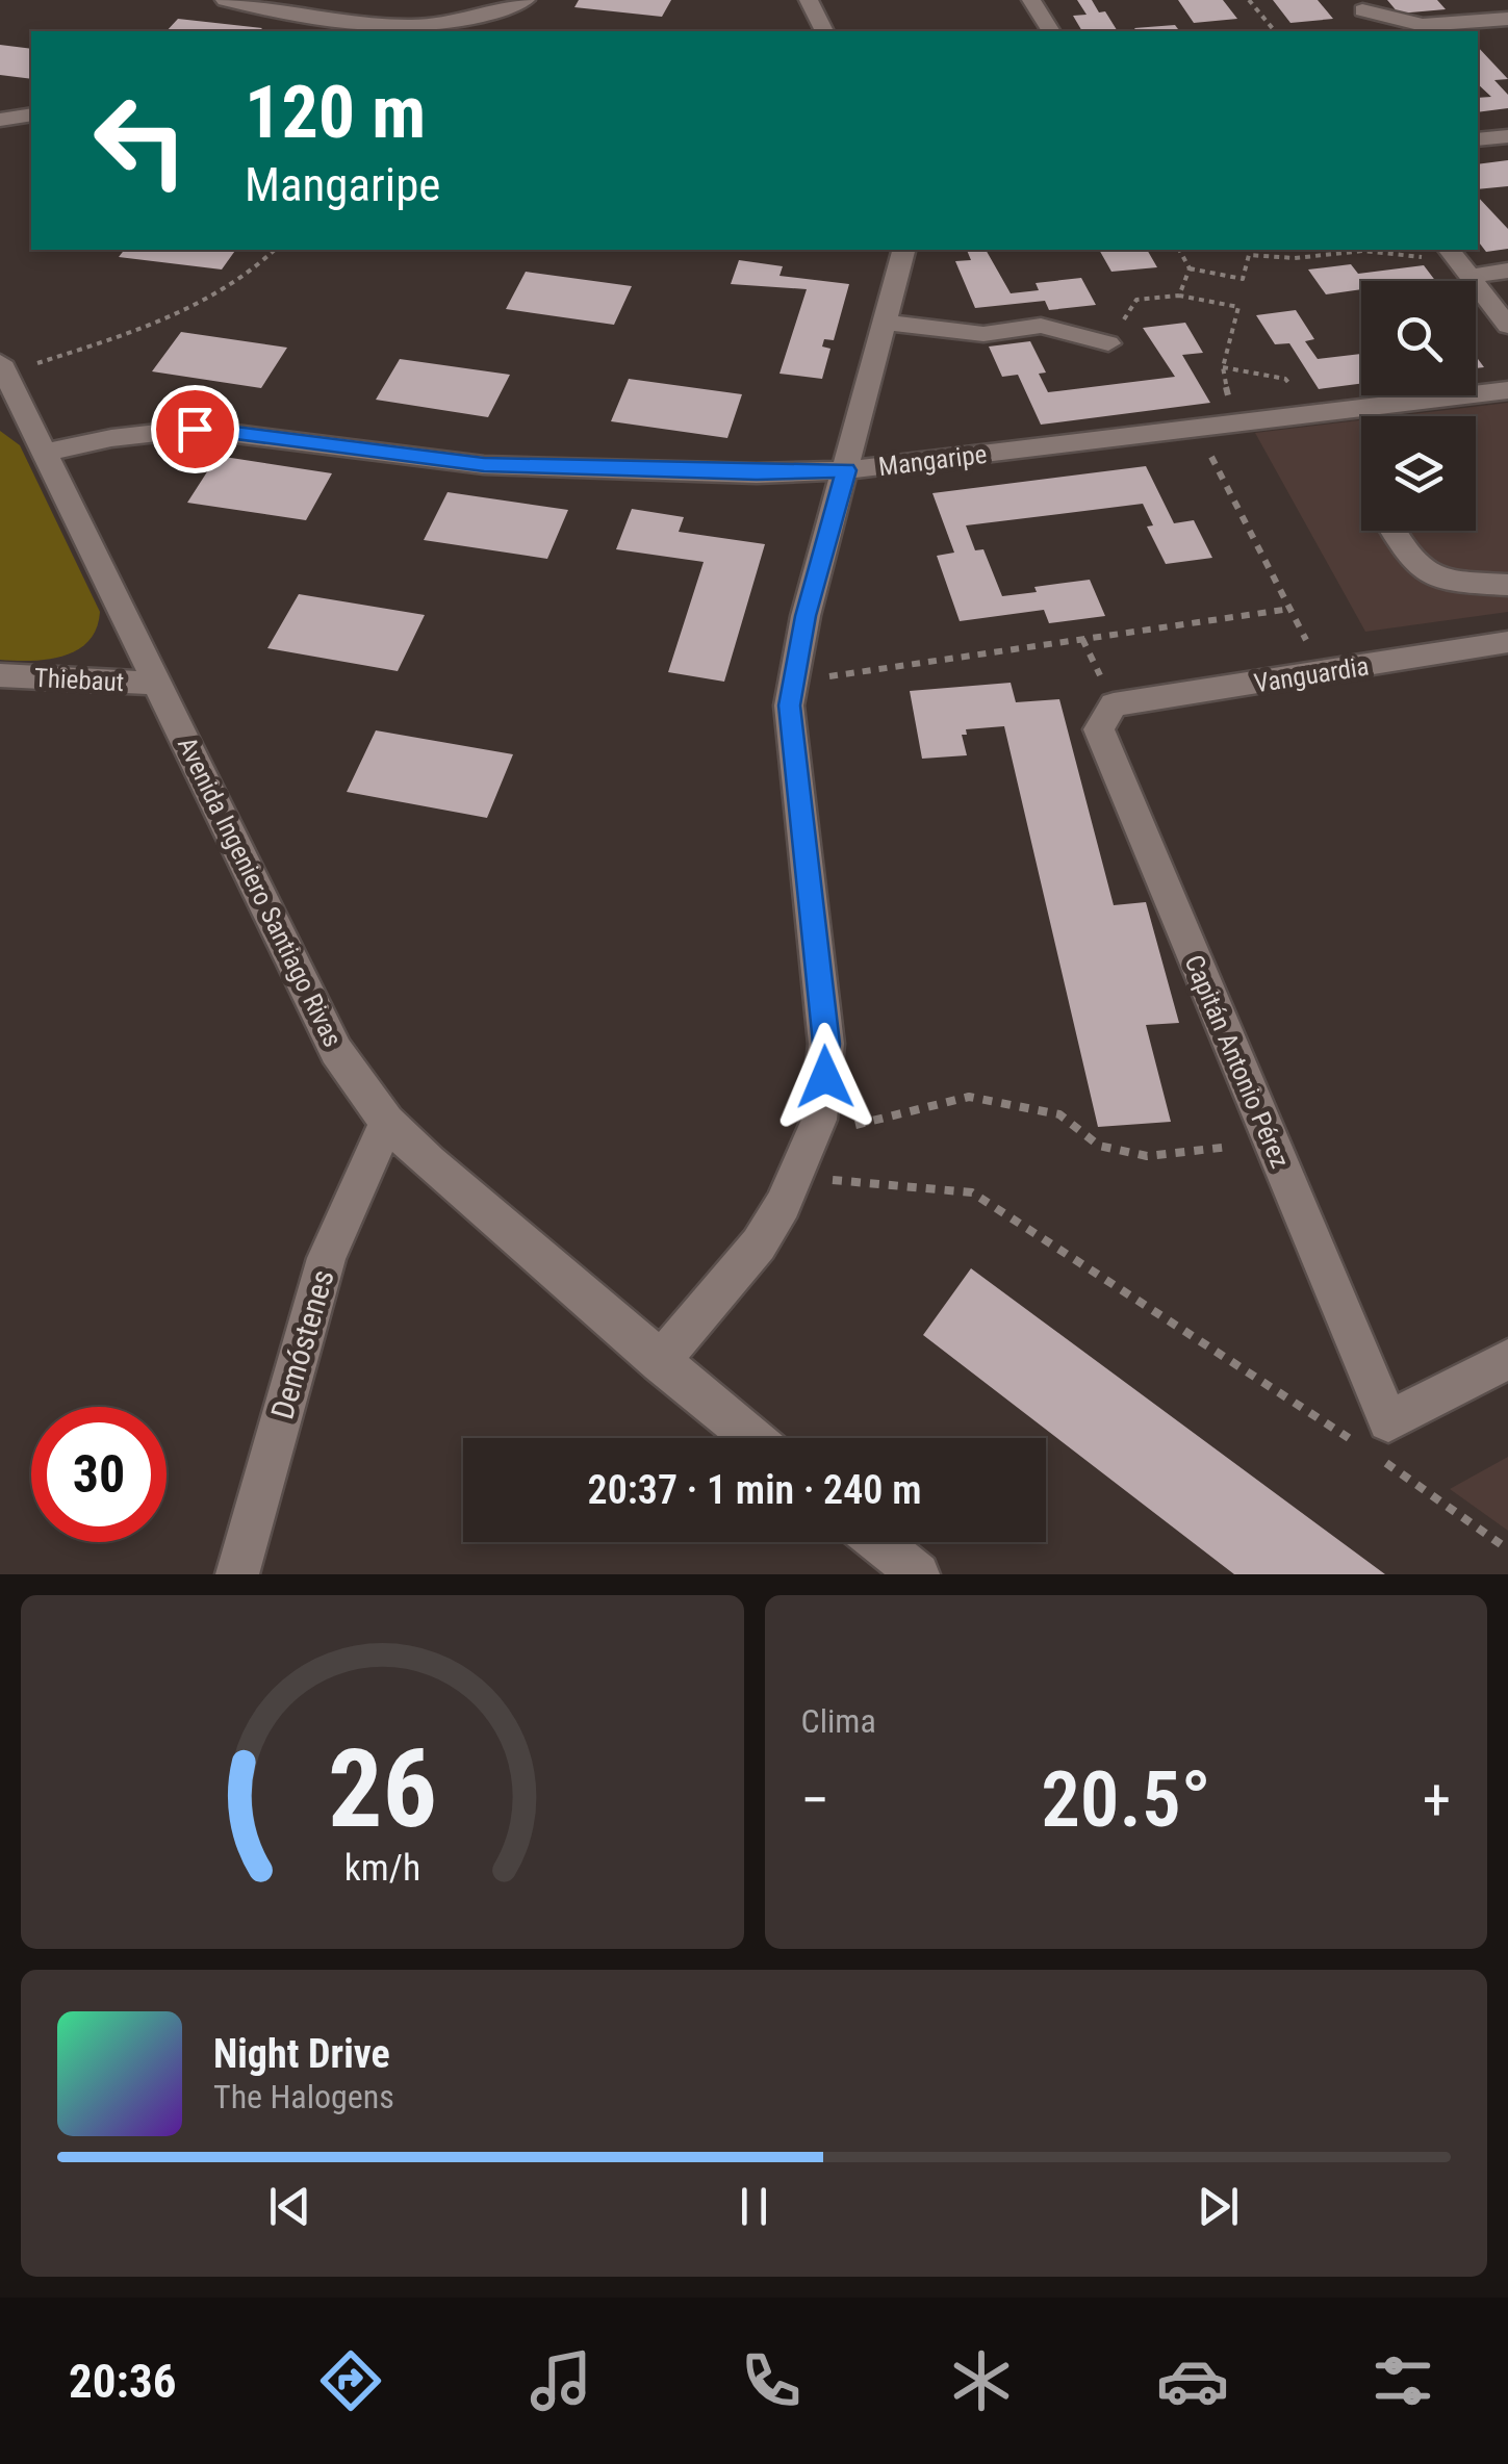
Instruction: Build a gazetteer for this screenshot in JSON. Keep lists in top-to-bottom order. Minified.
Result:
{"streets":{"street":["Mangaripe","Vanguardia","Thiebaut","Avenida Ingeniero Santiago Rivas","Capitán Antonio Pérez","Demóstenes"]},"crossings":[["Mangaripe","Avenida Ingeniero Santiago Rivas"],["Vanguardia","Capitán Antonio Pérez"],["Thiebaut","Avenida Ingeniero Santiago Rivas"],["Avenida Ingeniero Santiago Rivas","Demóstenes"]],"page":{"turn":["120 m","Mangaripe"],"limit":"30","trip":"20:37 · 1 min · 240 m","tile":"Clima","heat":["−","20.5°","+"],"song":["Night Drive","The Halogens"],"tabs":"20:36","gauge":["26","km/h"]}}
